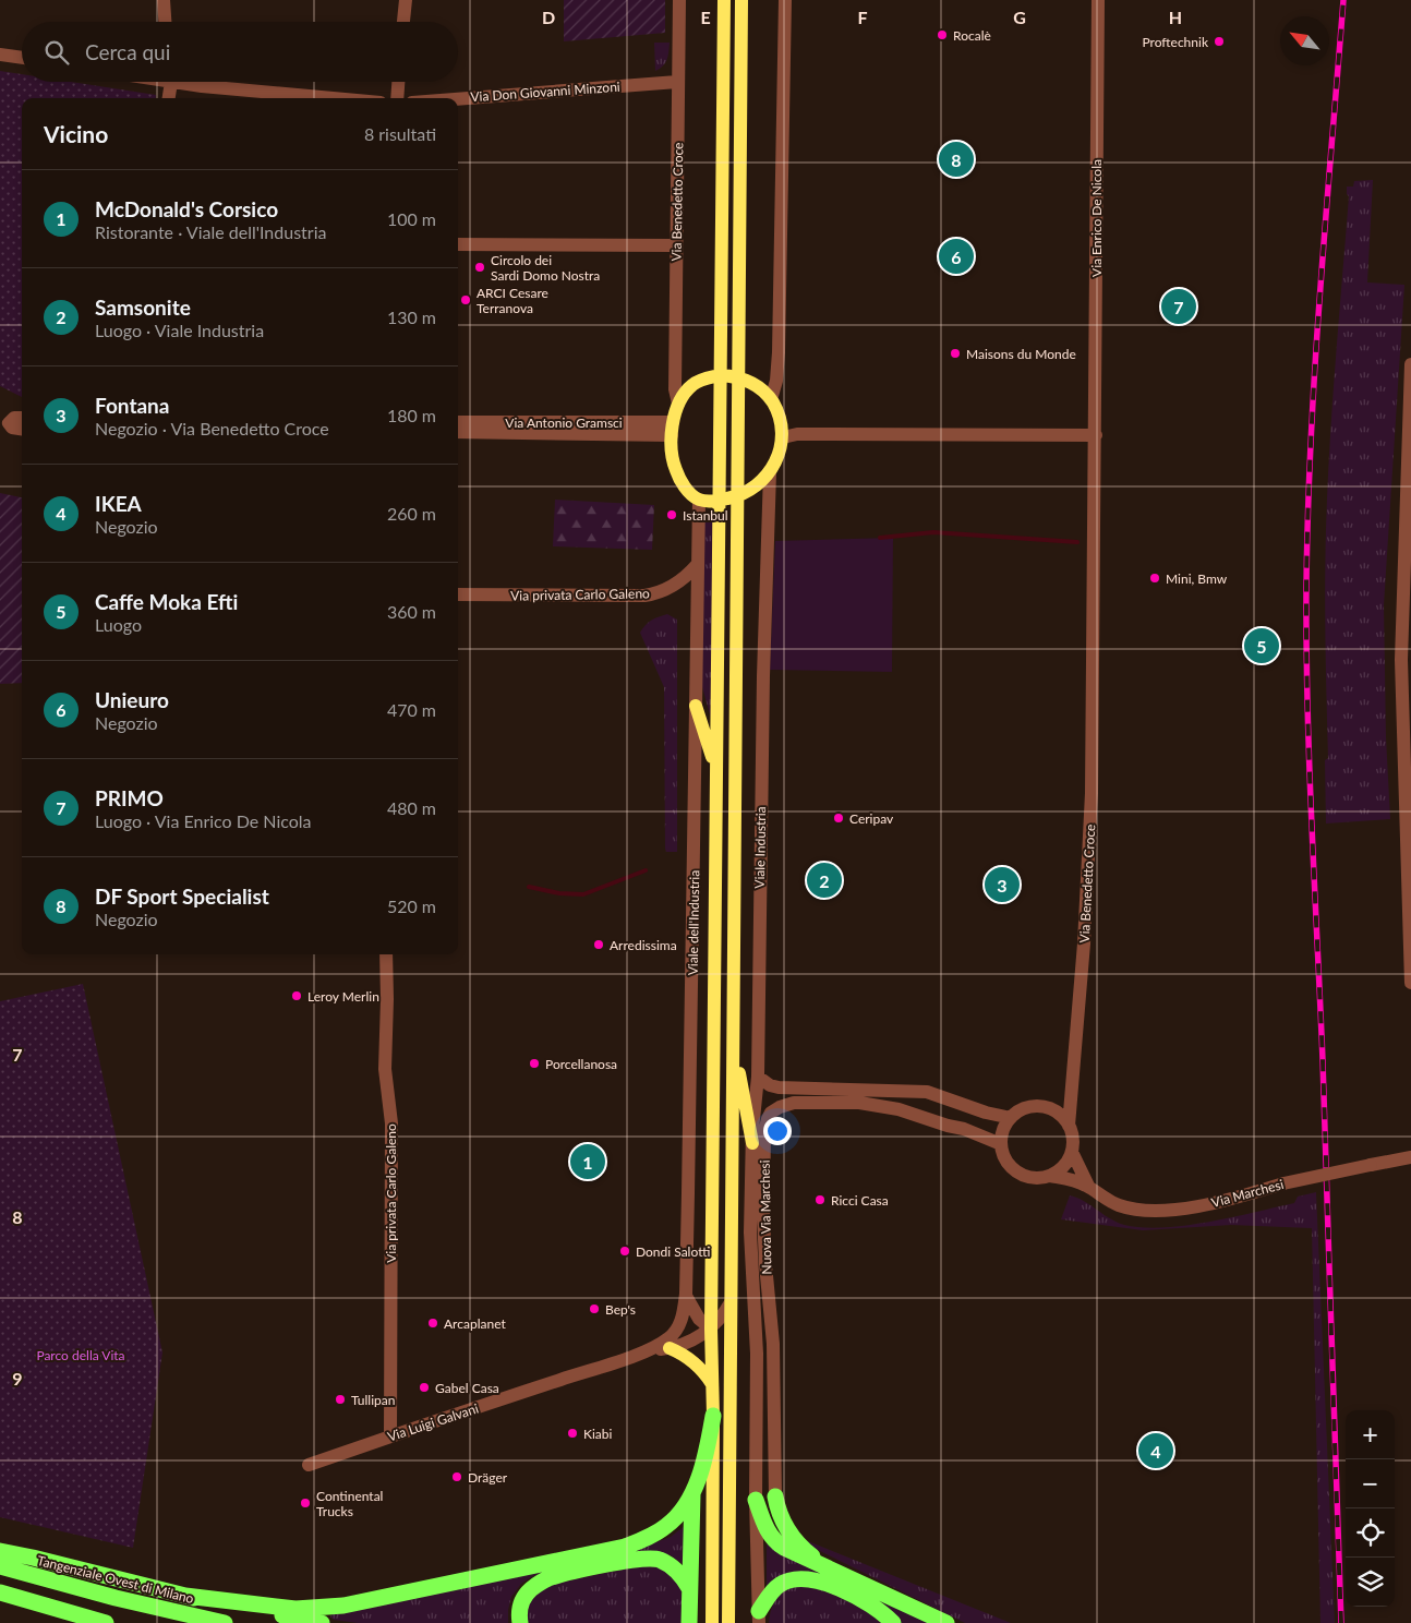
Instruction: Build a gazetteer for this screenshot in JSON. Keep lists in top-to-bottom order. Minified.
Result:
{"streets":{"highway":["Tangenziale Ovest di Milano"],"street":["Via Don Giovanni Minzoni","Via Benedetto Croce","Via Enrico De Nicola","Via Antonio Gramsci","Via privata Carlo Galeno","Viale Industria","Viale dell'Industria","Via Marchesi","Nuova Via Marchesi","Via Luigi Galvani"]},"crossings":[["Via Don Giovanni Minzoni","Via Benedetto Croce"],["Via Benedetto Croce","Via Enrico De Nicola"],["Via Benedetto Croce","Nuova Via Marchesi"],["Via privata Carlo Galeno","Viale dell'Industria"],["Via privata Carlo Galeno","Via Luigi Galvani"],["Viale dell'Industria","Via Luigi Galvani"]],"parks":["Parco della Vita"],"places":["Rocalè","Proftechnik","Circolo dei Sardi Domo Nostra","ARCI Cesare Terranova","Maisons du Monde","Istanbul","Mini, Bmw","Ceripav","Arredissima","Leroy Merlin","Porcellanosa","Ricci Casa","Dondi Salotti","Bep's","Arcaplanet","Gabel Casa","Tullipan","Kiabi","Dräger","Continental Trucks"],"north":"top left","page":{"search":"Cerca qui","heading":["Vicino","8 risultati"],"pins":["8","6","7","5","2","3","1","4"],"list":[{"mark":"1","name":"McDonald's Corsico","note":"Ristorante · Viale dell'Industria","value":"100 m"},{"mark":"2","name":"Samsonite","note":"Luogo · Viale Industria","value":"130 m"},{"mark":"3","name":"Fontana","note":"Negozio · Via Benedetto Croce","value":"180 m"},{"mark":"4","name":"IKEA","note":"Negozio","value":"260 m"},{"mark":"5","name":"Caffe Moka Efti","note":"Luogo","value":"360 m"},{"mark":"6","name":"Unieuro","note":"Negozio","value":"470 m"},{"mark":"7","name":"PRIMO","note":"Luogo · Via Enrico De Nicola","value":"480 m"},{"mark":"8","name":"DF Sport Specialist","note":"Negozio","value":"520 m"}],"map_buttons":["+","−"]},"grid":{"columns":["D","E","F","G","H"],"rows":["7","8","9"]}}
